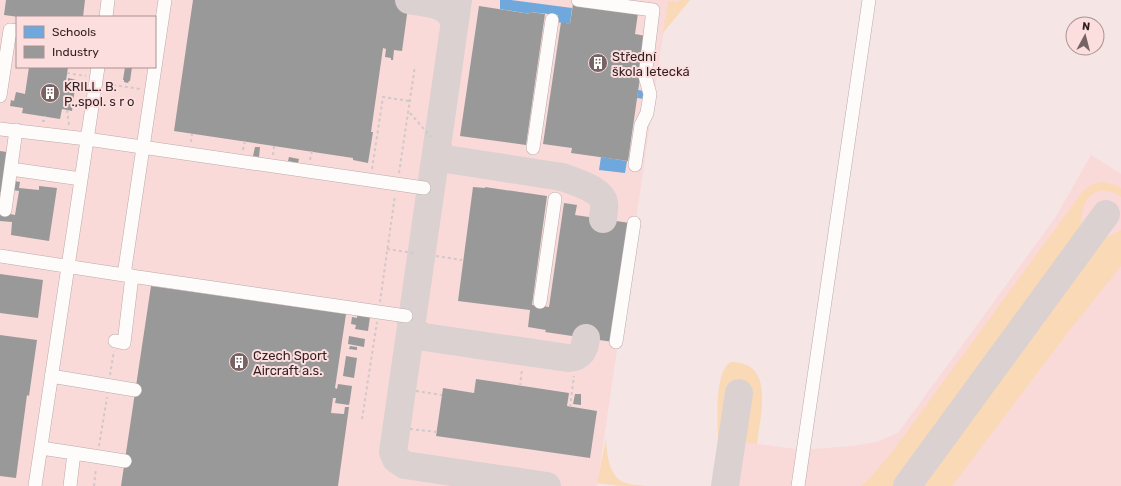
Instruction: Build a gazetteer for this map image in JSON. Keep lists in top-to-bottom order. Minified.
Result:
{"places":{"building":["Střední škola letecká","KRILL. B. P.,spol. s r o","Czech Sport Aircraft a.s."]},"legend":["Schools","Industry"],"north":"top"}
